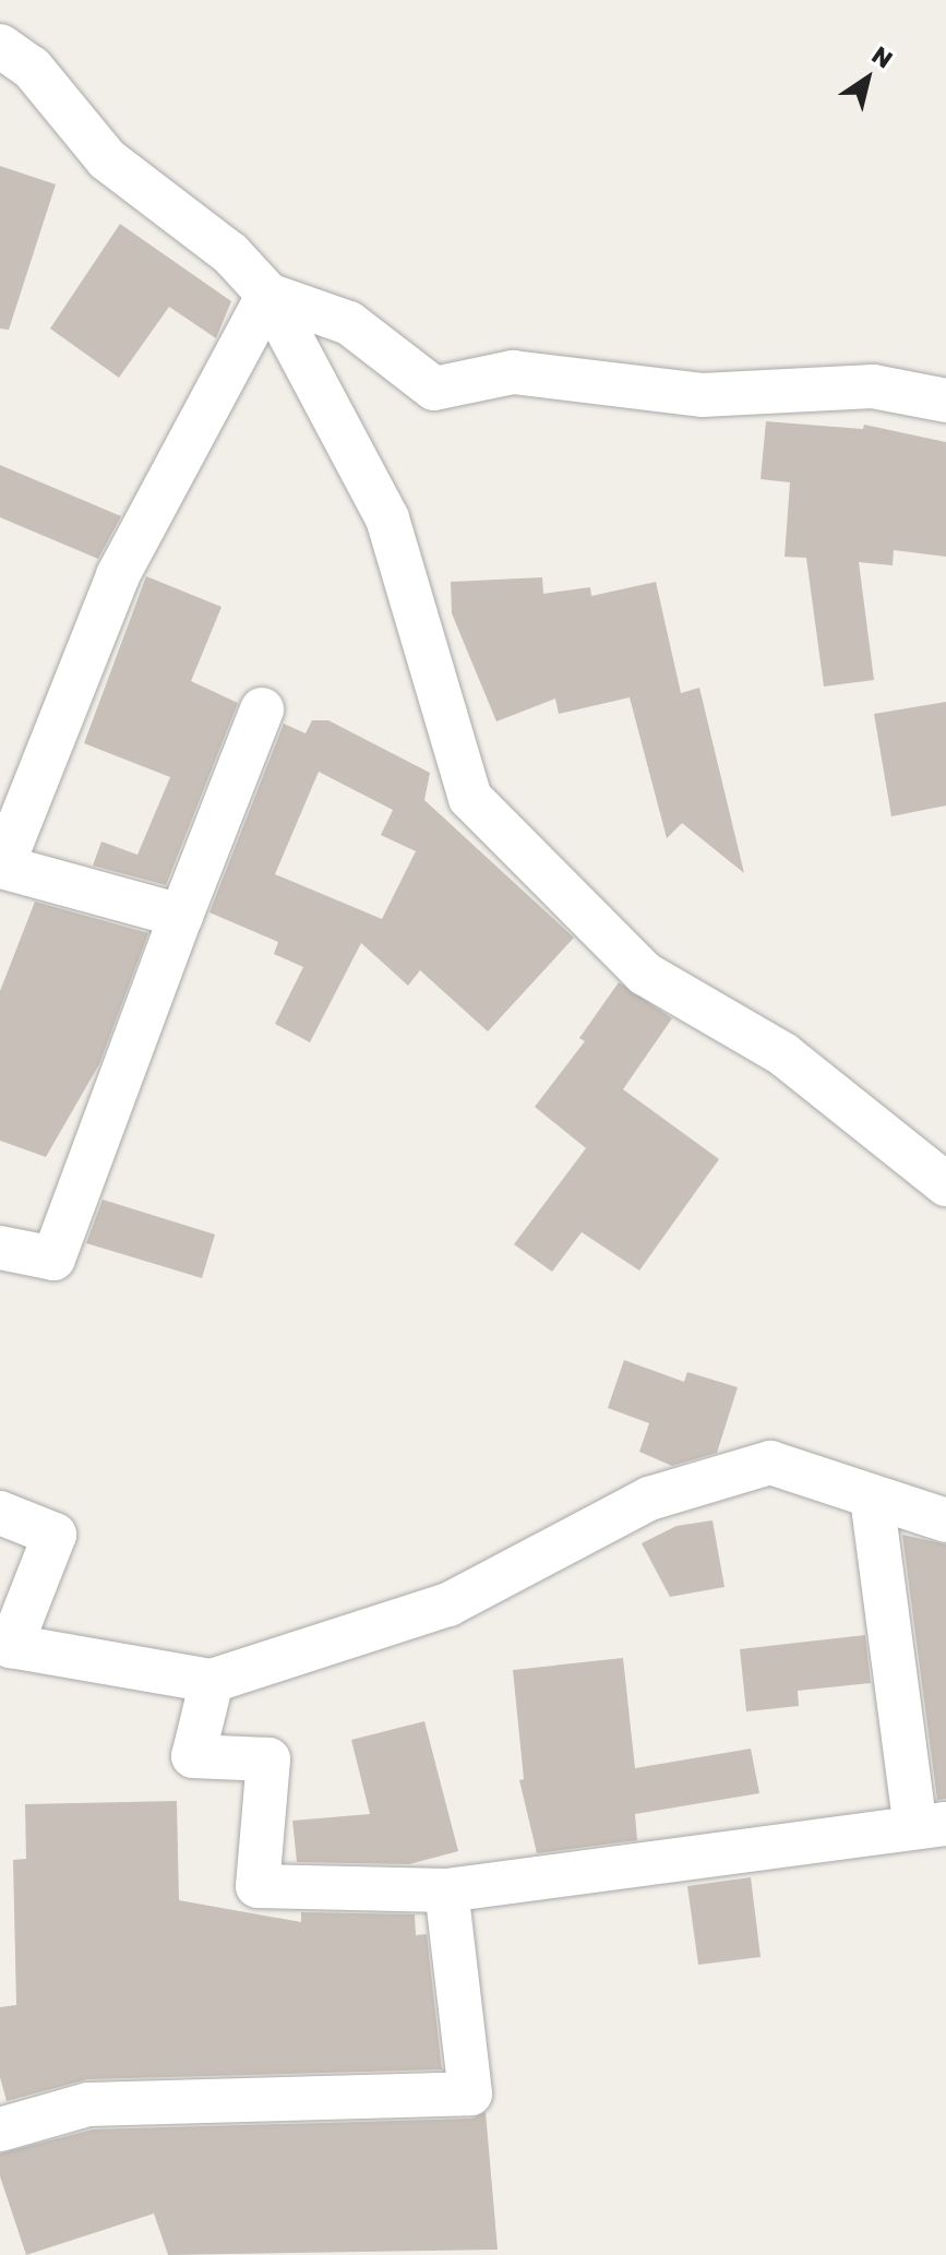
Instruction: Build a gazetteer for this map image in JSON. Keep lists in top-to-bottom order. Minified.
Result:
{"north":"top right"}
